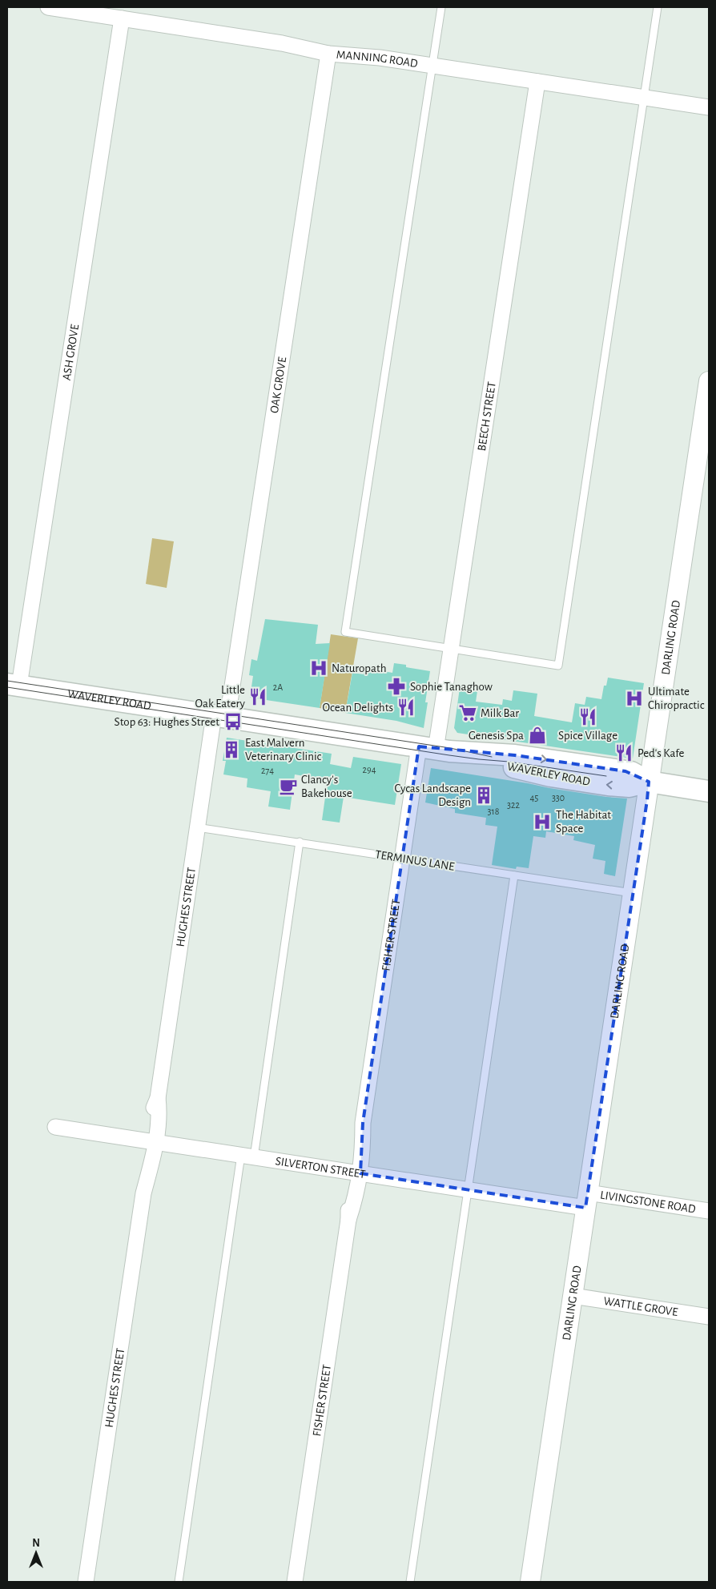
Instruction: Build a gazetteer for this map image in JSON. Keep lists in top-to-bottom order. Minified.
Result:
{"streets":{"main road":["WAVERLEY ROAD"],"street":["MANNING ROAD","ASH GROVE","OAK GROVE","BEECH STREET","DARLING ROAD","HUGHES STREET","FISHER STREET","SILVERTON STREET","LIVINGSTONE ROAD","WATTLE GROVE"],"lane":["TERMINUS LANE"]},"crossings":[["MANNING ROAD","ASH GROVE"],["MANNING ROAD","OAK GROVE"],["MANNING ROAD","BEECH STREET"],["ASH GROVE","WAVERLEY ROAD"],["OAK GROVE","WAVERLEY ROAD"],["OAK GROVE","HUGHES STREET"],["BEECH STREET","WAVERLEY ROAD"],["BEECH STREET","FISHER STREET"],["DARLING ROAD","WAVERLEY ROAD"],["DARLING ROAD","TERMINUS LANE"],["DARLING ROAD","SILVERTON STREET"],["DARLING ROAD","LIVINGSTONE ROAD"],["DARLING ROAD","WATTLE GROVE"],["WAVERLEY ROAD","HUGHES STREET"],["WAVERLEY ROAD","FISHER STREET"],["TERMINUS LANE","HUGHES STREET"],["TERMINUS LANE","FISHER STREET"],["HUGHES STREET","SILVERTON STREET"],["FISHER STREET","SILVERTON STREET"],["SILVERTON STREET","LIVINGSTONE ROAD"]],"places":{"hospital":["Naturopath","Ultimate Chiropractic","The Habitat Space"],"pharmacy":["Sophie Tanaghow"],"restaurant":["Little Oak Eatery","Ocean Delights","Spice Village","Ped's Kafe"],"supermarket":["Milk Bar"],"bus stop":["Stop 63: Hughes Street"],"shop":["Genesis Spa"],"building":["East Malvern Veterinary Clinic","Cycas Landscape Design"],"cafe":["Clancy's Bakehouse"]},"house_numbers":["2A","294","274","45","330","322","318"],"north":"top"}
